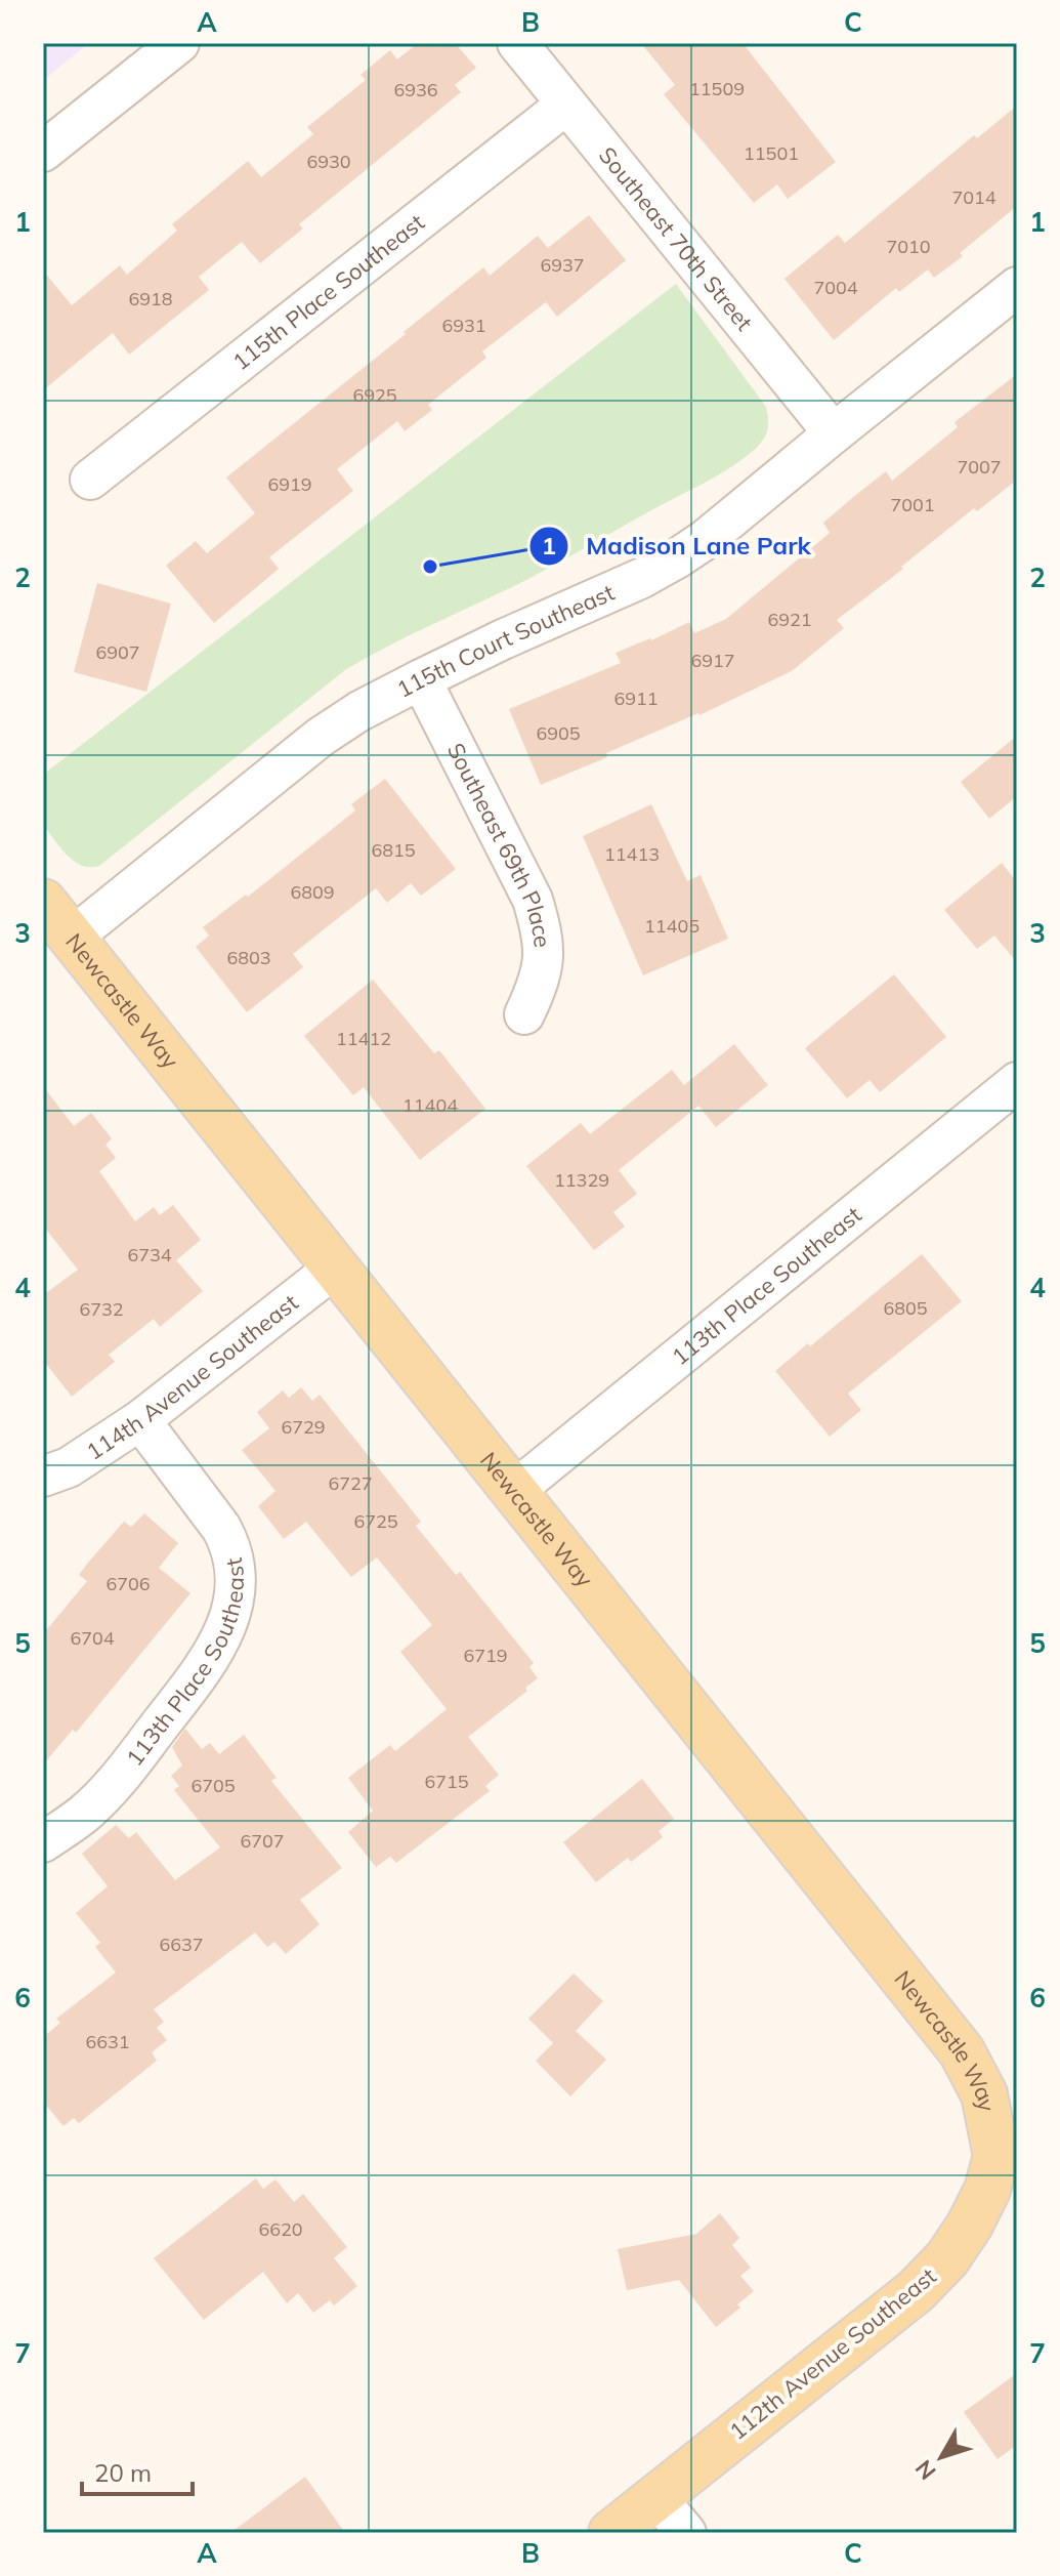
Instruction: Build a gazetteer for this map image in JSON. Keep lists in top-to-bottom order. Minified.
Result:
{"streets":{"main road":["Newcastle Way","112th Avenue Southeast"],"street":["Southeast 70th Street","115th Place Southeast","115th Court Southeast","Southeast 69th Place","113th Place Southeast","114th Avenue Southeast"]},"crossings":[["Southeast 70th Street","115th Place Southeast"],["Southeast 70th Street","115th Court Southeast"],["115th Court Southeast","Southeast 69th Place"],["115th Court Southeast","Newcastle Way"],["Newcastle Way","113th Place Southeast"],["Newcastle Way","114th Avenue Southeast"],["Newcastle Way","112th Avenue Southeast"],["113th Place Southeast","114th Avenue Southeast"]],"places":["Madison Lane Park"],"house_numbers":["11509","6936","11501","6930","7014","7010","6937","7004","6918","6931","6925","7007","6919","7001","6921","6907","6917","6911","6905","6815","11413","6809","11405","6803","11412","11404","11329","6734","6805","6732","6729","6727","6725","6706","6704","6719","6715","6705","6707","6637","6631","6620"],"scale_bar":"20 m","north":"bottom left","grid":{"columns":["A","B","C"],"rows":["1","2","3","4","5","6","7"]}}
